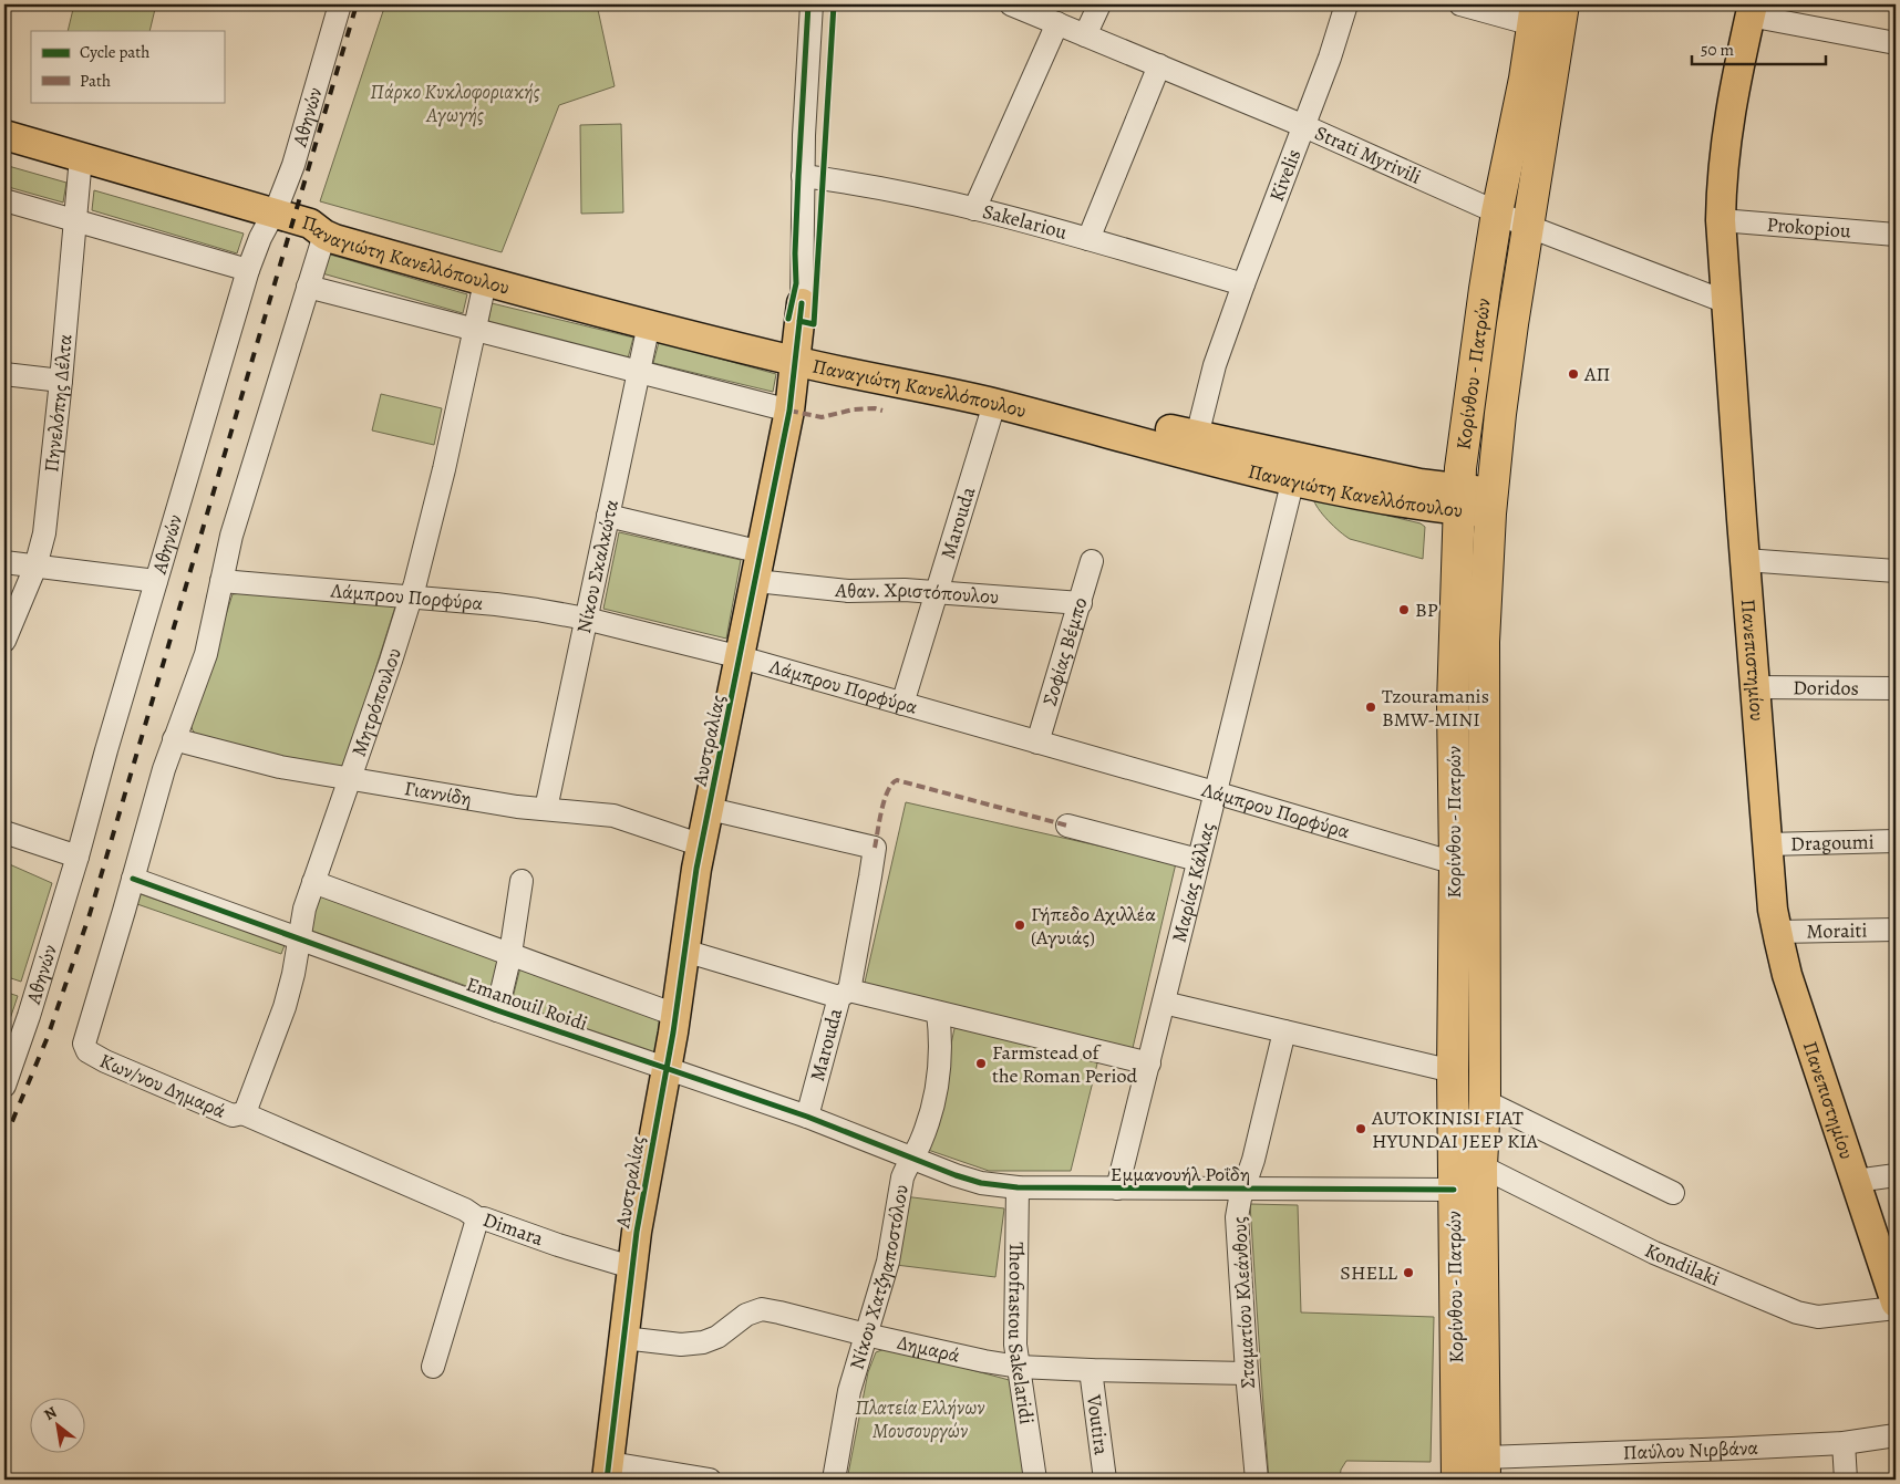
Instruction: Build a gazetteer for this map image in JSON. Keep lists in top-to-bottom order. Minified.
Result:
{"streets":{"highway":["Κορίνθου - Πατρών"],"main road":["Παναγιώτη Κανελλόπουλου","Πανεπιστημίου","Αυστραλίας"],"street":["Αθηνών","Strati Myrivili","Kivelis","Sakelariou","Prokopiou","Πηνελόπης Δέλτα","Marouda","Νίκου Σκαλκώτα","Αθαν. Χριστόπουλου","Λάμπρου Πορφύρα","Σοφίας Βέμπο","Doridos","Μητρόπουλου","Γιαννίδη","Dragoumi","Μαρίας Κάλλας","Moraiti","Emanouil Roidi","Κων/νου Δημαρά","Εμμανουήλ Ροΐδη","Dimara","Kondilaki","Νίκου Χατζηαποστόλου","Σταματίου Κλεάνθους","Theofrastou Sakelaridi","Δημαρά","Voutira","Παύλου Νιρβάνα"]},"crossings":[["Strati Myrivili","Kivelis"],["Strati Myrivili","Κορίνθου - Πατρών"],["Strati Myrivili","Πανεπιστημίου"],["Kivelis","Sakelariou"],["Kivelis","Παναγιώτη Κανελλόπουλου"],["Sakelariou","Αυστραλίας"],["Prokopiou","Πανεπιστημίου"],["Παναγιώτη Κανελλόπουλου","Κορίνθου - Πατρών"],["Παναγιώτη Κανελλόπουλου","Marouda"],["Παναγιώτη Κανελλόπουλου","Νίκου Σκαλκώτα"],["Παναγιώτη Κανελλόπουλου","Μητρόπουλου"],["Παναγιώτη Κανελλόπουλου","Αυστραλίας"],["Παναγιώτη Κανελλόπουλου","Μαρίας Κάλλας"],["Κορίνθου - Πατρών","Λάμπρου Πορφύρα"],["Κορίνθου - Πατρών","Εμμανουήλ Ροΐδη"],["Κορίνθου - Πατρών","Kondilaki"],["Κορίνθου - Πατρών","Παύλου Νιρβάνα"],["Marouda","Αθαν. Χριστόπουλου"],["Marouda","Λάμπρου Πορφύρα"],["Marouda","Αυστραλίας"],["Marouda","Emanouil Roidi"],["Νίκου Σκαλκώτα","Λάμπρου Πορφύρα"],["Νίκου Σκαλκώτα","Γιαννίδη"],["Αθαν. Χριστόπουλου","Σοφίας Βέμπο"],["Αθαν. Χριστόπουλου","Αυστραλίας"],["Λάμπρου Πορφύρα","Σοφίας Βέμπο"],["Λάμπρου Πορφύρα","Μητρόπουλου"],["Λάμπρου Πορφύρα","Αυστραλίας"],["Λάμπρου Πορφύρα","Μαρίας Κάλλας"],["Πανεπιστημίου","Doridos"],["Πανεπιστημίου","Dragoumi"],["Πανεπιστημίου","Moraiti"],["Μητρόπουλου","Γιαννίδη"],["Μητρόπουλου","Emanouil Roidi"],["Μητρόπουλου","Κων/νου Δημαρά"],["Αυστραλίας","Γιαννίδη"],["Αυστραλίας","Emanouil Roidi"],["Αυστραλίας","Dimara"],["Αυστραλίας","Δημαρά"],["Μαρίας Κάλλας","Εμμανουήλ Ροΐδη"],["Emanouil Roidi","Κων/νου Δημαρά"],["Emanouil Roidi","Εμμανουήλ Ροΐδη"],["Emanouil Roidi","Νίκου Χατζηαποστόλου"],["Κων/νου Δημαρά","Dimara"],["Εμμανουήλ Ροΐδη","Νίκου Χατζηαποστόλου"],["Εμμανουήλ Ροΐδη","Σταματίου Κλεάνθους"],["Εμμανουήλ Ροΐδη","Theofrastou Sakelaridi"],["Νίκου Χατζηαποστόλου","Δημαρά"],["Σταματίου Κλεάνθους","Δημαρά"],["Theofrastou Sakelaridi","Δημαρά"],["Δημαρά","Voutira"]],"parks":["Πάρκο Κυκλοφοριακής Αγωγής","Πλατεία Ελλήνων Μουσουργών"],"places":["ΑΠ","BP","Tzouramanis BMW-MINI","Γήπεδο Αχιλλέα (Αγυιάς)","Farmstead of the Roman Period","AUTOKINISI FIAT HYUNDAI JEEP KIA","SHELL"],"legend":["Cycle path","Path"],"scale_bar":"50 m","north":"top left"}
